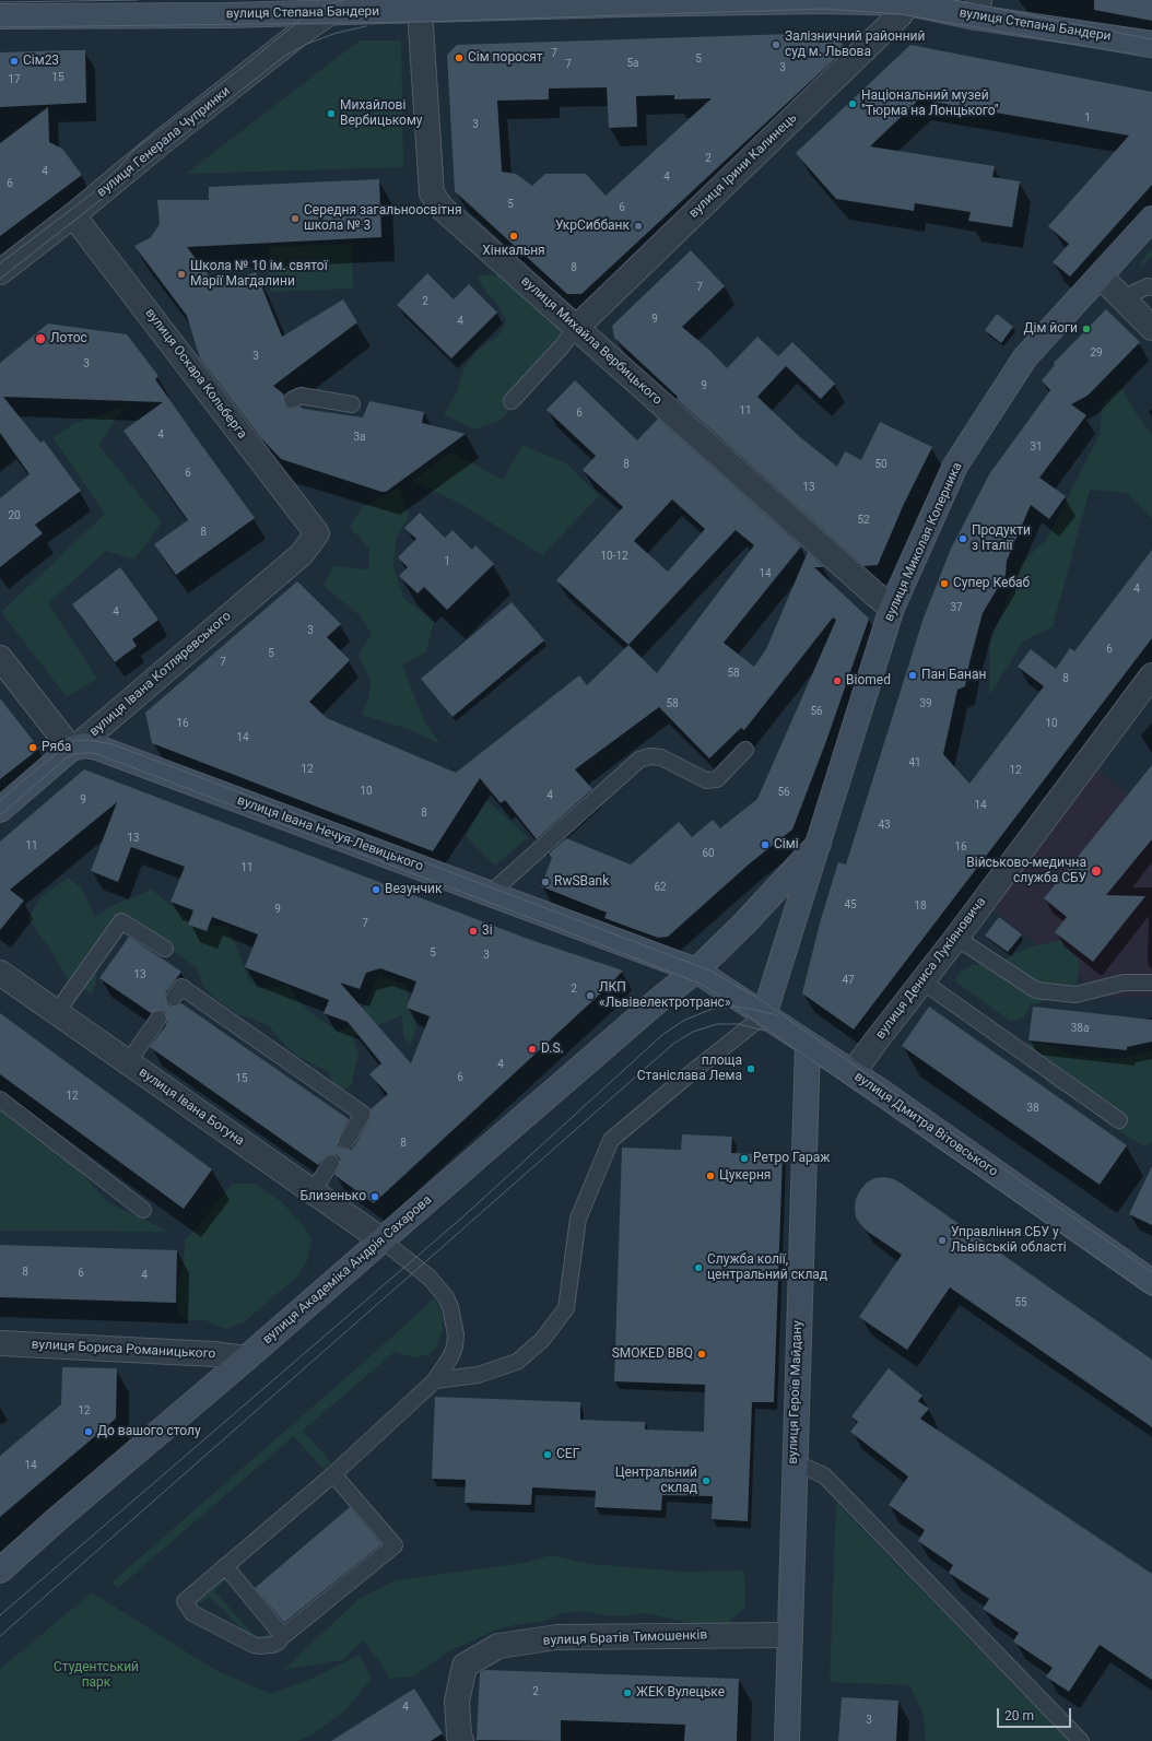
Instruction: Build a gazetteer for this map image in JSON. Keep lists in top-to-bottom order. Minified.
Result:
{"streets":{"main road":["вулиця Степана Бандери","вулиця Миколая Коперника","вулиця Івана Котляревського","вулиця Івана Нечуя-Левицького","вулиця Дмитра Вітовського","вулиця Академіка Андрія Сахарова","вулиця Героїв Майдану"],"street":["вулиця Генерала Чупринки","вулиця Ірини Калинець","вулиця Михайла Вербицького","вулиця Оскара Кольберга","вулиця Дениса Лукіяновича","вулиця Івана Богуна","вулиця Бориса Романицького","вулиця Братів Тимошенків"]},"crossings":[["вулиця Степана Бандери","вулиця Генерала Чупринки"],["вулиця Степана Бандери","вулиця Ірини Калинець"],["вулиця Степана Бандери","вулиця Михайла Вербицького"],["вулиця Генерала Чупринки","вулиця Оскара Кольберга"],["вулиця Ірини Калинець","вулиця Михайла Вербицького"],["вулиця Михайла Вербицького","вулиця Миколая Коперника"],["вулиця Оскара Кольберга","вулиця Івана Котляревського"],["вулиця Миколая Коперника","вулиця Івана Нечуя-Левицького"],["вулиця Миколая Коперника","вулиця Дмитра Вітовського"],["вулиця Миколая Коперника","вулиця Академіка Андрія Сахарова"],["вулиця Івана Котляревського","вулиця Івана Нечуя-Левицького"],["вулиця Івана Нечуя-Левицького","вулиця Дмитра Вітовського"],["вулиця Івана Нечуя-Левицького","вулиця Академіка Андрія Сахарова"],["вулиця Дениса Лукіяновича","вулиця Дмитра Вітовського"],["вулиця Івана Богуна","вулиця Академіка Андрія Сахарова"],["вулиця Дмитра Вітовського","вулиця Академіка Андрія Сахарова"],["вулиця Дмитра Вітовського","вулиця Героїв Майдану"],["вулиця Академіка Андрія Сахарова","вулиця Бориса Романицького"],["вулиця Героїв Майдану","вулиця Братів Тимошенків"]],"parks":["Студентський парк"],"places":["Залізничний районний суд м. Львова","Сім поросят","Сім23","Національний музей \"Тюрма на Лонцького\"","Михайлові Вербицькому","Середня загальноосвітня школа № 3","УкрСиббанк","Хінкальня","Школа № 10 ім. святої Марії Магдалини","Дім йоги","Лотос","Продукти з Італії","Супер Кебаб","Пан Банан","Biomed","Ряба","Сімі","Військово-медична служба СБУ","RwSBank","Везунчик","3і","ЛКП «Львівелектротранс»","D.S.","площа Станіслава Лема","Ретро Гараж","Цукерня","Близенько","Управління СБУ у Львівській області","Служба колії, центральний склад","SMOKED BBQ","До вашого столу","СЕГ","Центральний склад","ЖЕК Вулецьке"],"house_numbers":["7","5","5а","7","3","15","17","1","3","2","4","4","6","5","6","8","7","2","9","4","29","3","3","9","11","6","4","3а","31","8","50","6","13","20","52","8","10-12","1","14","4","37","4","3","6","5","7","58","8","58","39","56","16","10","14","41","12","12","10","56","4","9","14","8","43","13","11","16","60","11","62","45","18","9","7","5","3","13","47","2","38а","4","6","15","12","38","8","8","6","4","55","12","14","2","4","3"],"scale_bar":"20 m"}
